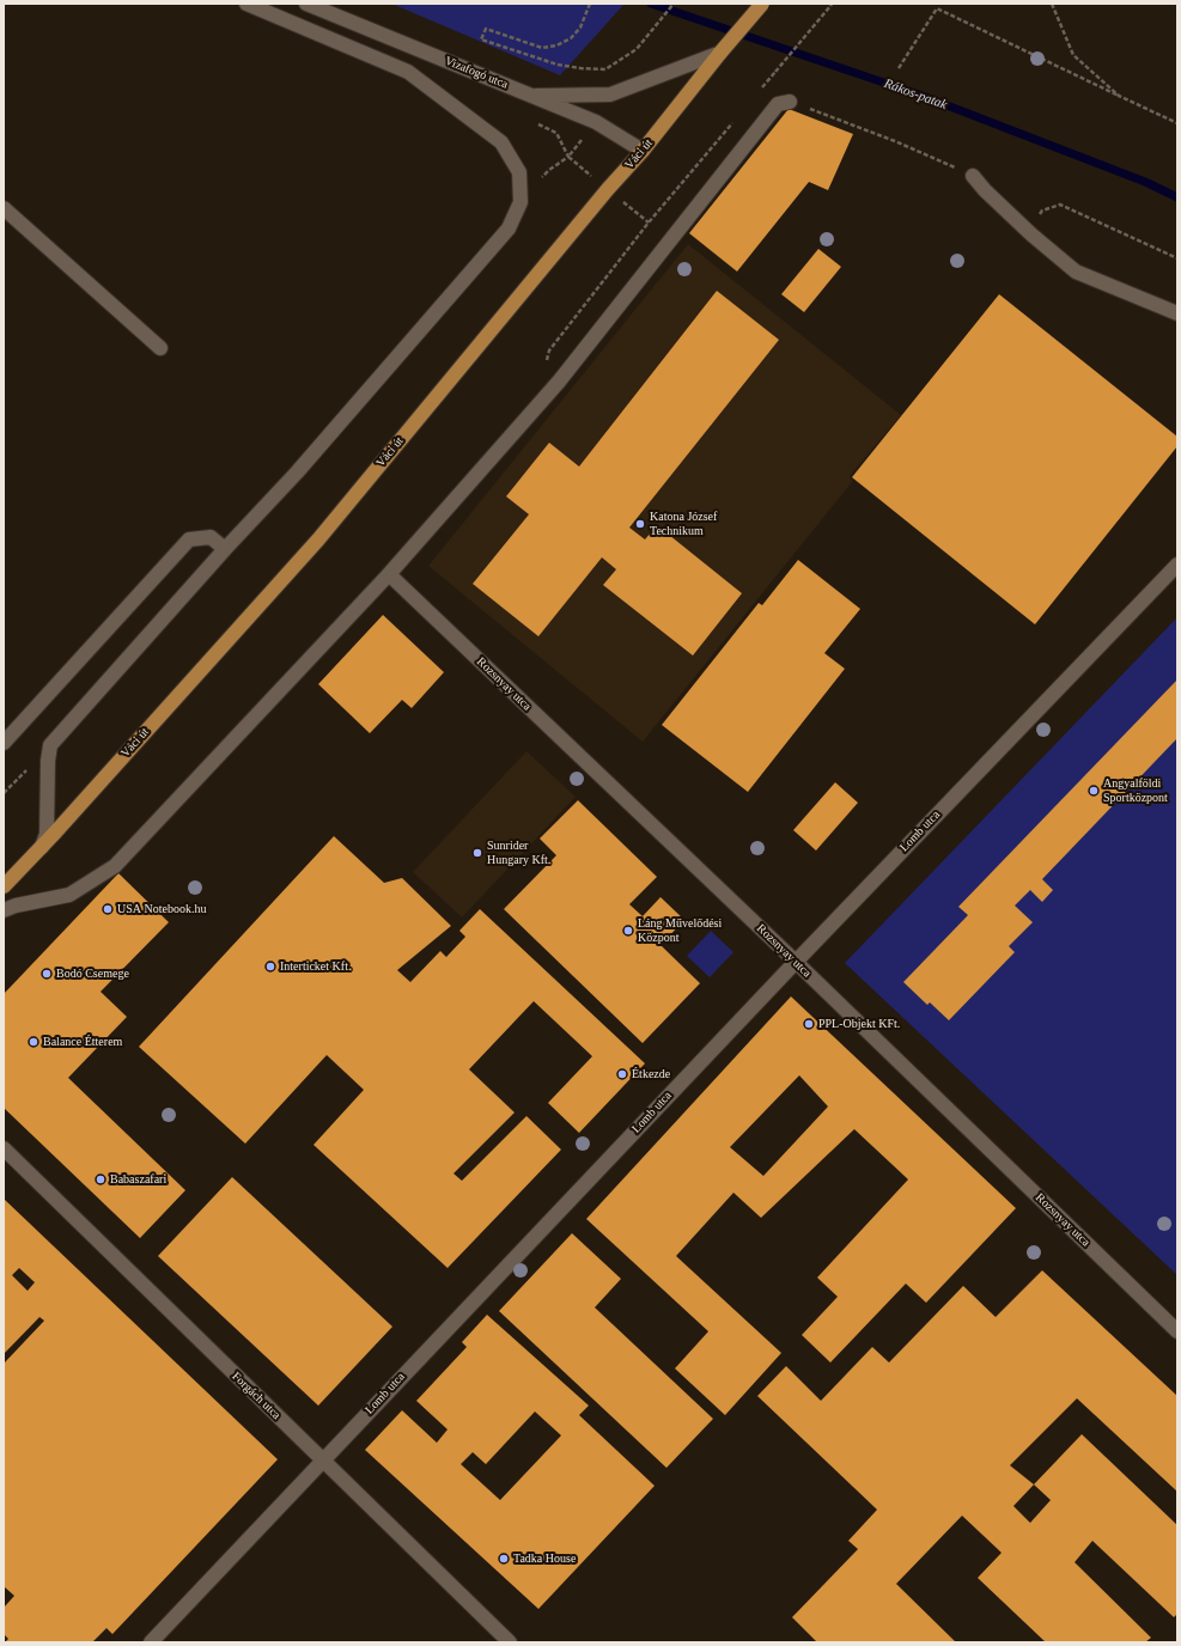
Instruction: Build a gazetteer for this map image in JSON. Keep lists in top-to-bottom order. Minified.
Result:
{"streets":{"main road":["Váci út"],"street":["Vizafogó utca","Rozsnyay utca","Lomb utca","Forgách utca"]},"crossings":[["Vizafogó utca","Váci út"],["Rozsnyay utca","Lomb utca"],["Lomb utca","Forgách utca"]],"water":["Rákos-patak"],"places":["Katona József Technikum","Angyalföldi Sportközpont","Sunrider Hungary Kft.","USA Notebook.hu","Láng Művelődési Központ","Interticket Kft.","Bodó Csemege","PPL-Objekt KFt.","Balance Étterem","Étkezde","Babaszafari","Tadka House"]}
